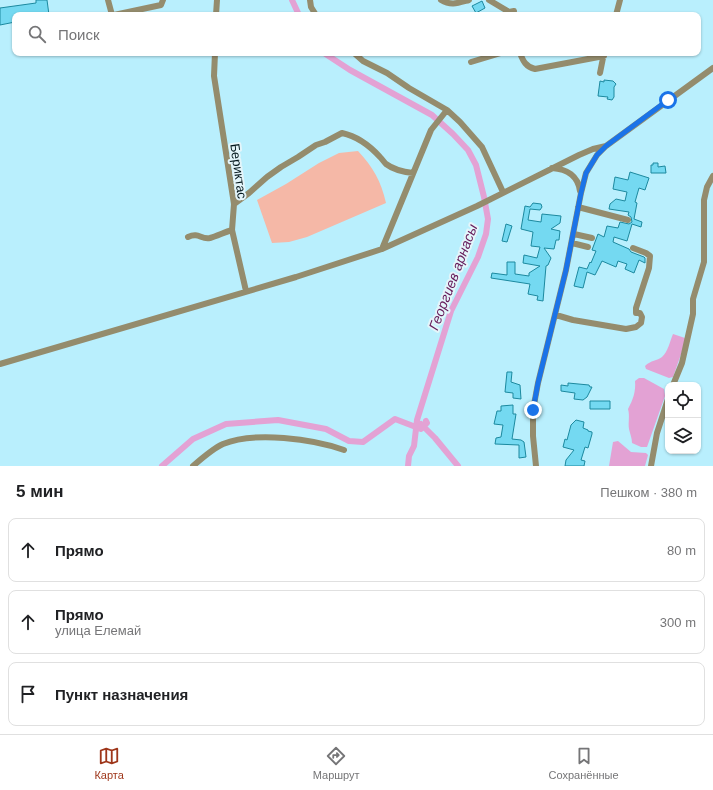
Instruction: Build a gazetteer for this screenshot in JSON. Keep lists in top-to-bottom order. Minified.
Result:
{"streets":{"street":["Бериктас"]},"water":["Георгиев арнасы"],"page":{"search":"Поиск","heading":["5 мин","Пешком · 380 m"],"list":[["Прямо","80 m"],["Прямо","улица Елемай","300 m"],"Пункт назначения"],"nav":["Карта","Маршрут","Сохранённые"]}}
